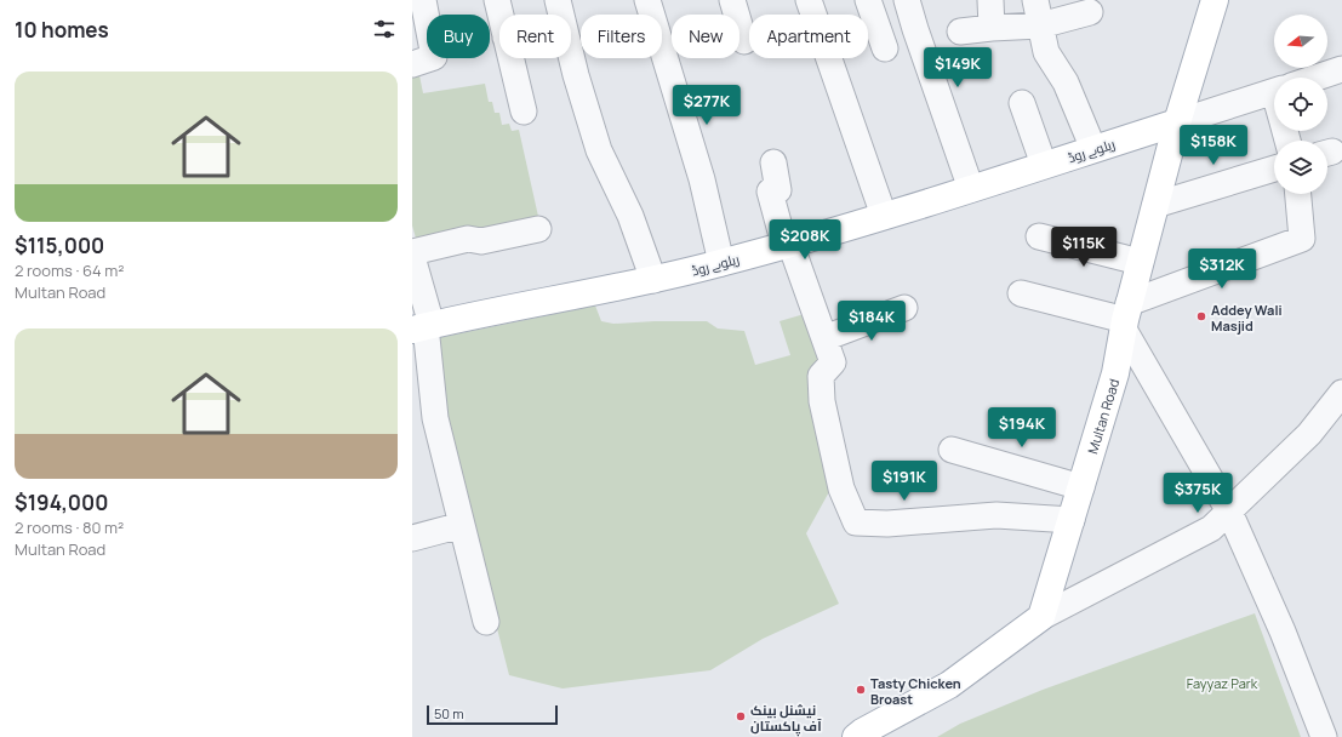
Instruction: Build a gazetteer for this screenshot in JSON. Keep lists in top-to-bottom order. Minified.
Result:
{"streets":{"main road":["ریلوے روڈ","Multan Road"]},"crossings":[["ریلوے روڈ","Multan Road"]],"parks":["Fayyaz Park"],"places":["Addey Wali Masjid","Tasty Chicken Broast","نیشنل بینک آف پاکستان"],"scale_bar":"50 m","north":"left","page":{"heading":"10 homes","chip":["Buy","Rent","Filters","New","Apartment"],"price":["$149K","$277K","$158K","$208K","$115K","$312K","$184K","$194K","$191K","$375K"],"list":[{"name":"$115,000","note":"2 rooms · 64 m² · Multan Road"},{"name":"$194,000","note":"2 rooms · 80 m² · Multan Road"}],"scale":"50 m"}}
